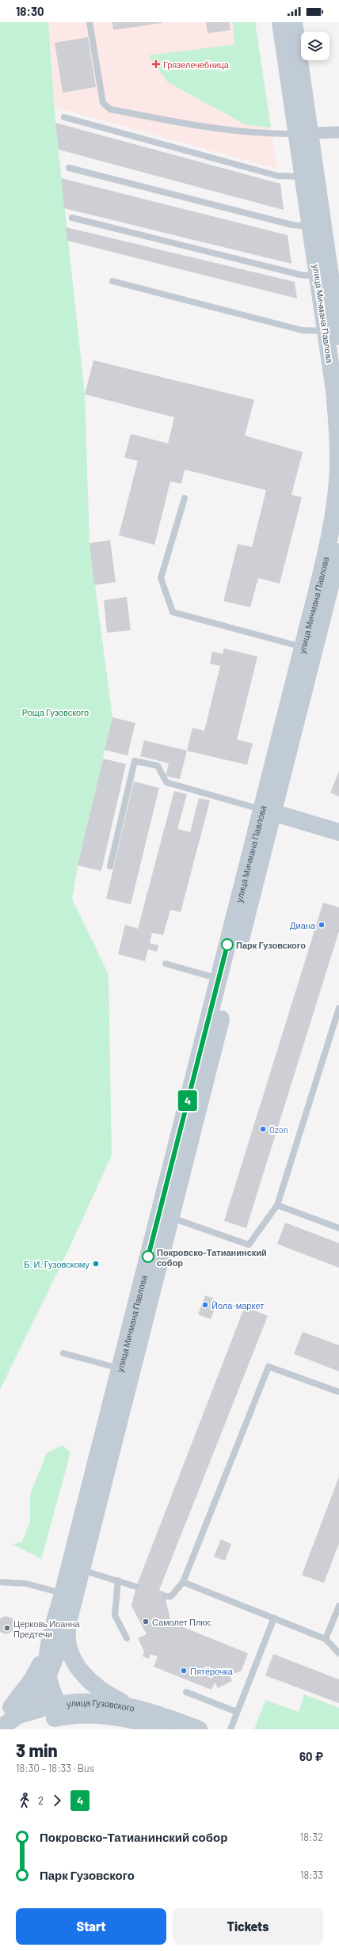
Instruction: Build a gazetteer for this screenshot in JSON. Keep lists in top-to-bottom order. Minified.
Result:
{"streets":{"main road":["улица Мичмана Павлова","улица Гузовского"]},"crossings":[["улица Мичмана Павлова","улица Гузовского"]],"parks":["Роща Гузовского"],"places":{"health":["Грязелечебница"],"other":["Диана","Парк Гузовского","Ozon","Покровско-Татианинский собор","Б. И. Гузовскому","Йола-маркет","Самолет Плюс","Церковь Иоанна Предтечи","Пятёрочка"]},"lines":["bus line 4"],"page":{"status":"18:30","on_map":"4","heading":["3 min","18:30 – 18:33 · Bus","60 ₽"],"legs":["2","4"],"list":[{"name":"Покровско-Татианинский собор","value":"18:32"},{"name":"Парк Гузовского","value":"18:33"}],"buttons":["Start","Tickets"]}}
